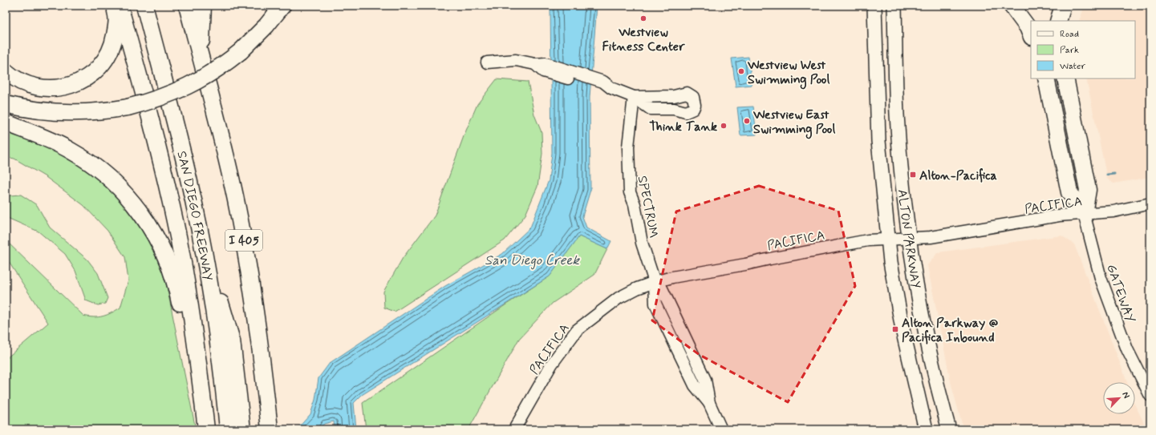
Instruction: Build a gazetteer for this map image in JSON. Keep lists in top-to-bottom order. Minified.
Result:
{"streets":{"highway":["SAN DIEGO FREEWAY","I 405"],"main road":["ALTON PARKWAY"],"street":["PACIFICA","SPECTRUM","GATEWAY"]},"crossings":[["PACIFICA","SPECTRUM"],["PACIFICA","ALTON PARKWAY"],["PACIFICA","GATEWAY"]],"water":["San Diego Creek"],"places":{"other":["Westview Fitness Center","Westview West Swimming Pool","Westview East Swimming Pool","Think Tank"],"transit":["Alton-Pacifica","Alton Parkway @ Pacifica Inbound"]},"legend":["Road","Park","Water"],"north":"top right"}
